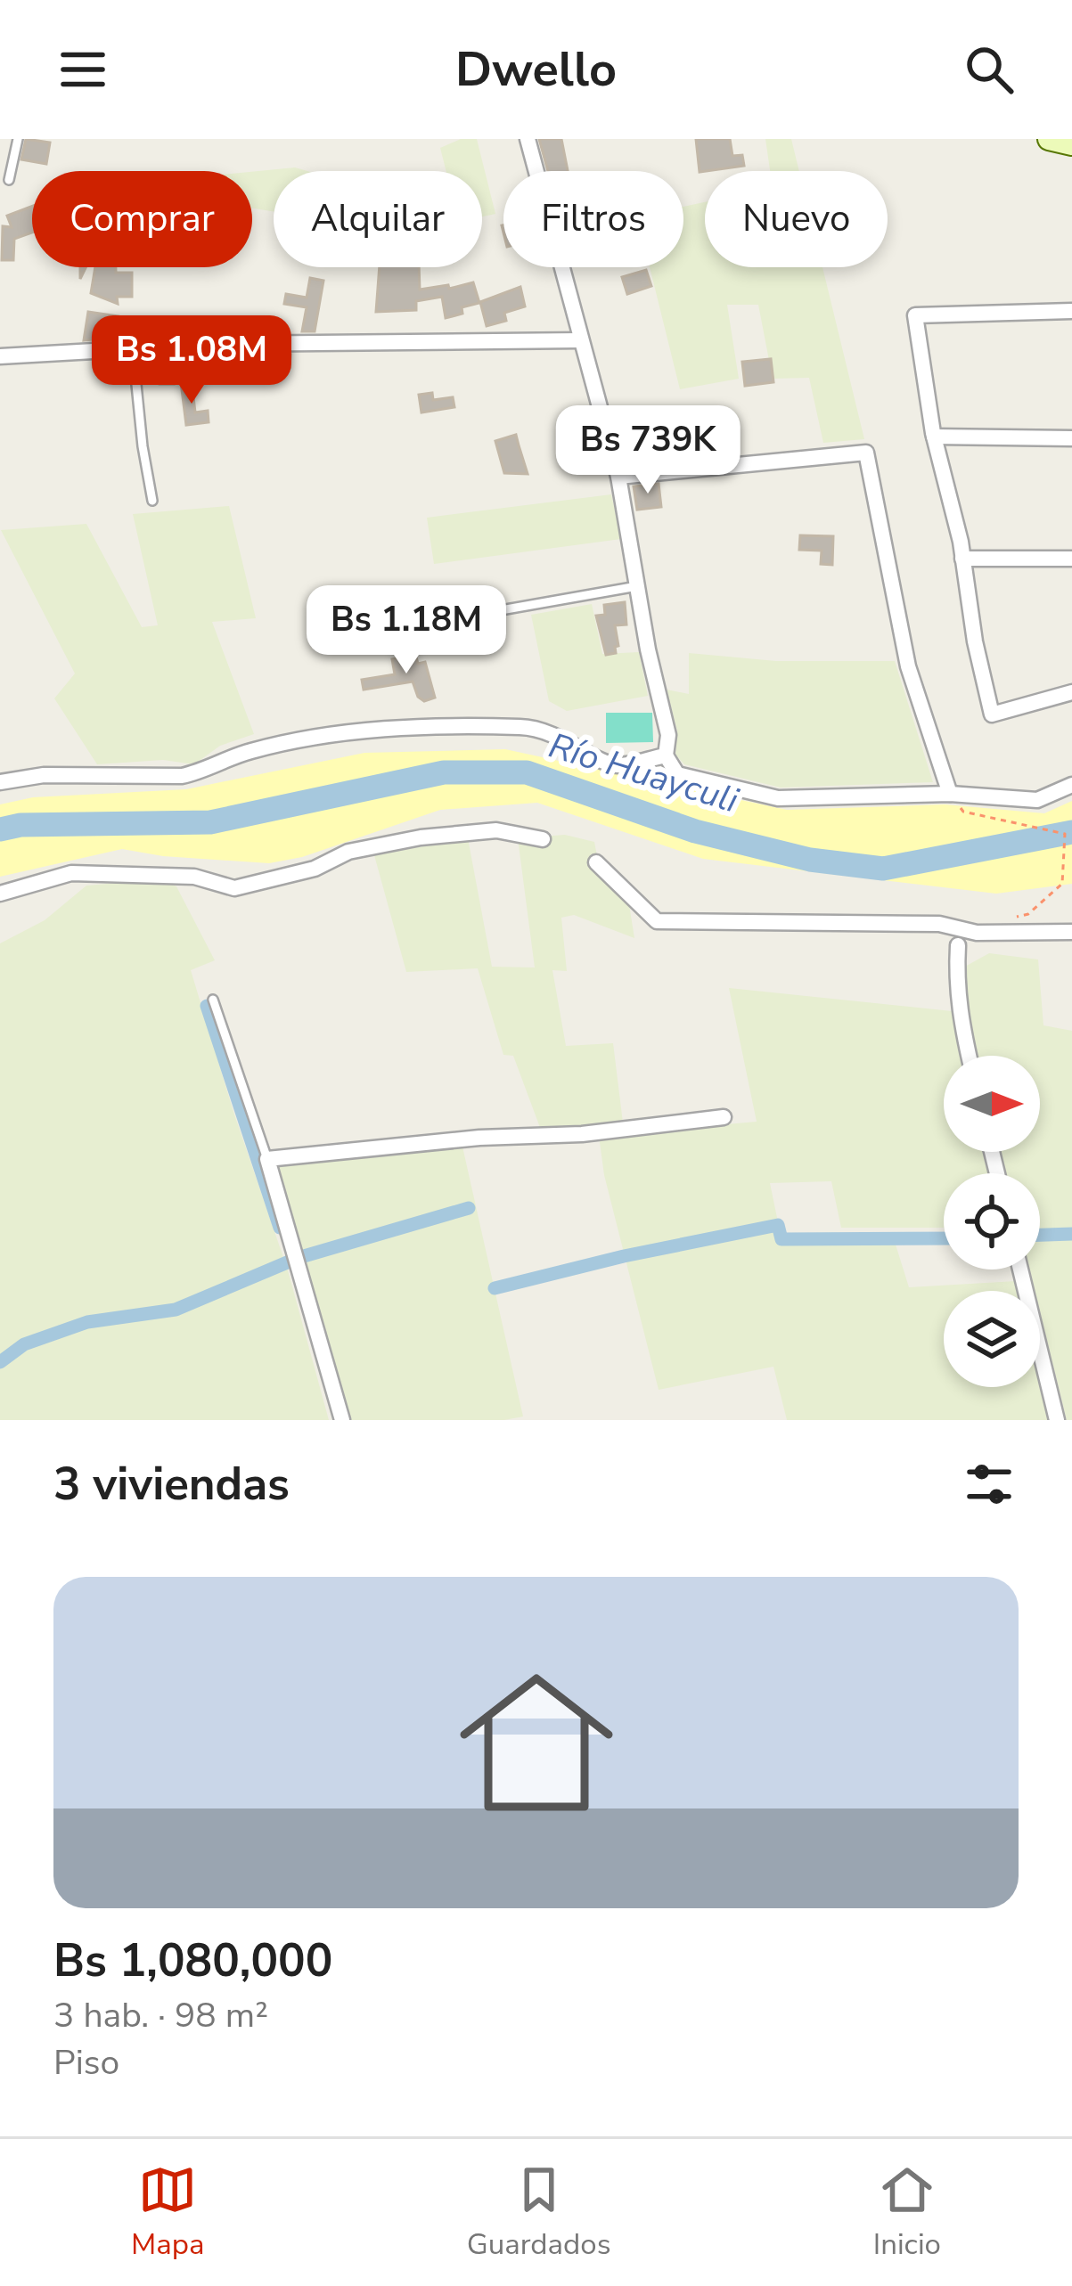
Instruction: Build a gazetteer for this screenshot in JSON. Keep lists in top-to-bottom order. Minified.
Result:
{"water":["Río Huayculi"],"north":"right","page":{"header":"Dwello","chip":["Comprar","Alquilar","Filtros","Nuevo"],"price":["Bs 1.08M","Bs 739K","Bs 1.18M"],"heading":"3 viviendas","list":[{"name":"Bs 1,080,000","note":"3 hab. · 98 m² · Piso"}],"tabs":["Mapa","Guardados","Inicio"]}}
